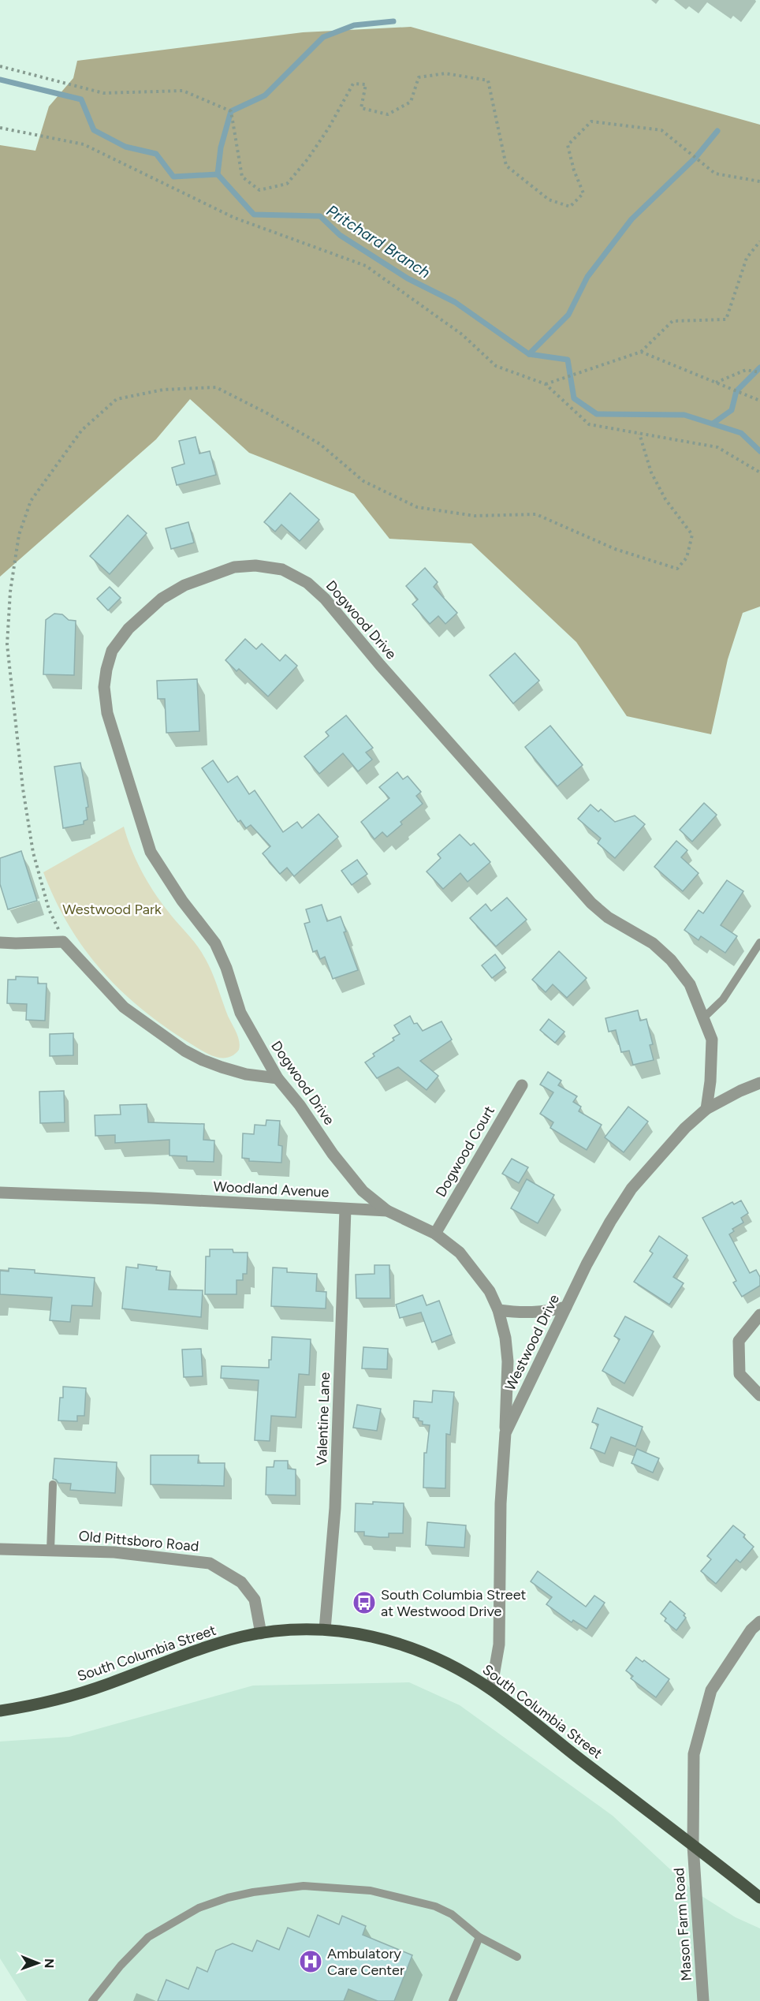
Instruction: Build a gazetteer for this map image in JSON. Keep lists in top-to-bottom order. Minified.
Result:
{"streets":{"main road":["South Columbia Street"],"street":["Dogwood Drive","Dogwood Court","Woodland Avenue","Westwood Drive","Valentine Lane","Old Pittsboro Road","Mason Farm Road"]},"crossings":[["Dogwood Drive","Woodland Avenue"],["Dogwood Drive","Westwood Drive"],["Dogwood Court","Woodland Avenue"],["Woodland Avenue","Westwood Drive"],["Woodland Avenue","Valentine Lane"],["Westwood Drive","South Columbia Street"],["Valentine Lane","South Columbia Street"],["Old Pittsboro Road","South Columbia Street"],["South Columbia Street","Mason Farm Road"]],"water":["Pritchard Branch"],"parks":["Westwood Park"],"places":{"bus stop":["South Columbia Street at Westwood Drive"],"hospital":["Ambulatory Care Center"]},"north":"right"}
